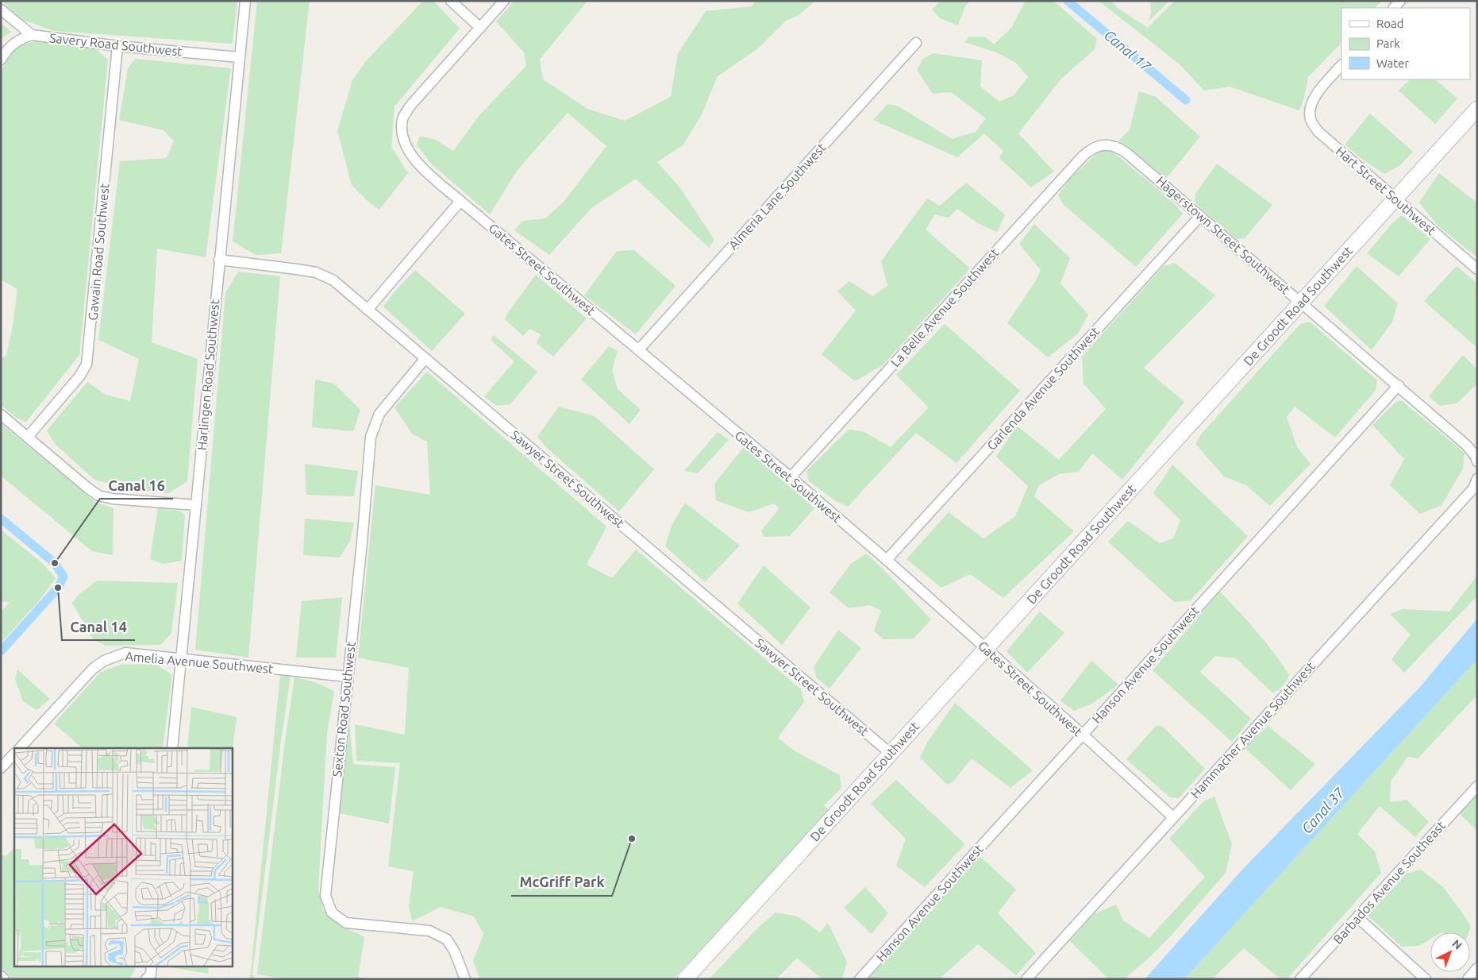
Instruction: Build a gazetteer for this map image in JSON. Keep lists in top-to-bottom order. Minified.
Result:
{"streets":{"street":["Savery Road Southwest","Hart Street Southwest","Almeria Lane Southwest","Hagerstown Street Southwest","Gawain Road Southwest","Gates Street Southwest","De Groodt Road Southwest","La Belle Avenue Southwest","Harlingen Road Southwest","Garlenda Avenue Southwest","Sawyer Street Southwest","Amelia Avenue Southwest","Hanson Avenue Southwest","Sexton Road Southwest","Hammacher Avenue Southwest","Barbados Avenue Southeast"]},"crossings":[["Savery Road Southwest","Gawain Road Southwest"],["Savery Road Southwest","Harlingen Road Southwest"],["Hart Street Southwest","De Groodt Road Southwest"],["Almeria Lane Southwest","Gates Street Southwest"],["Hagerstown Street Southwest","De Groodt Road Southwest"],["Hagerstown Street Southwest","La Belle Avenue Southwest"],["Hagerstown Street Southwest","Garlenda Avenue Southwest"],["Hagerstown Street Southwest","Hanson Avenue Southwest"],["Gates Street Southwest","De Groodt Road Southwest"],["Gates Street Southwest","La Belle Avenue Southwest"],["Gates Street Southwest","Garlenda Avenue Southwest"],["Gates Street Southwest","Hanson Avenue Southwest"],["Gates Street Southwest","Hammacher Avenue Southwest"],["De Groodt Road Southwest","Sawyer Street Southwest"],["Harlingen Road Southwest","Sawyer Street Southwest"],["Harlingen Road Southwest","Amelia Avenue Southwest"],["Sawyer Street Southwest","Sexton Road Southwest"],["Amelia Avenue Southwest","Sexton Road Southwest"]],"water":["Canal 17","Canal 37"],"places":["Canal 16","Canal 14","McGriff Park"],"legend":["Road","Park","Water"],"north":"top right"}
